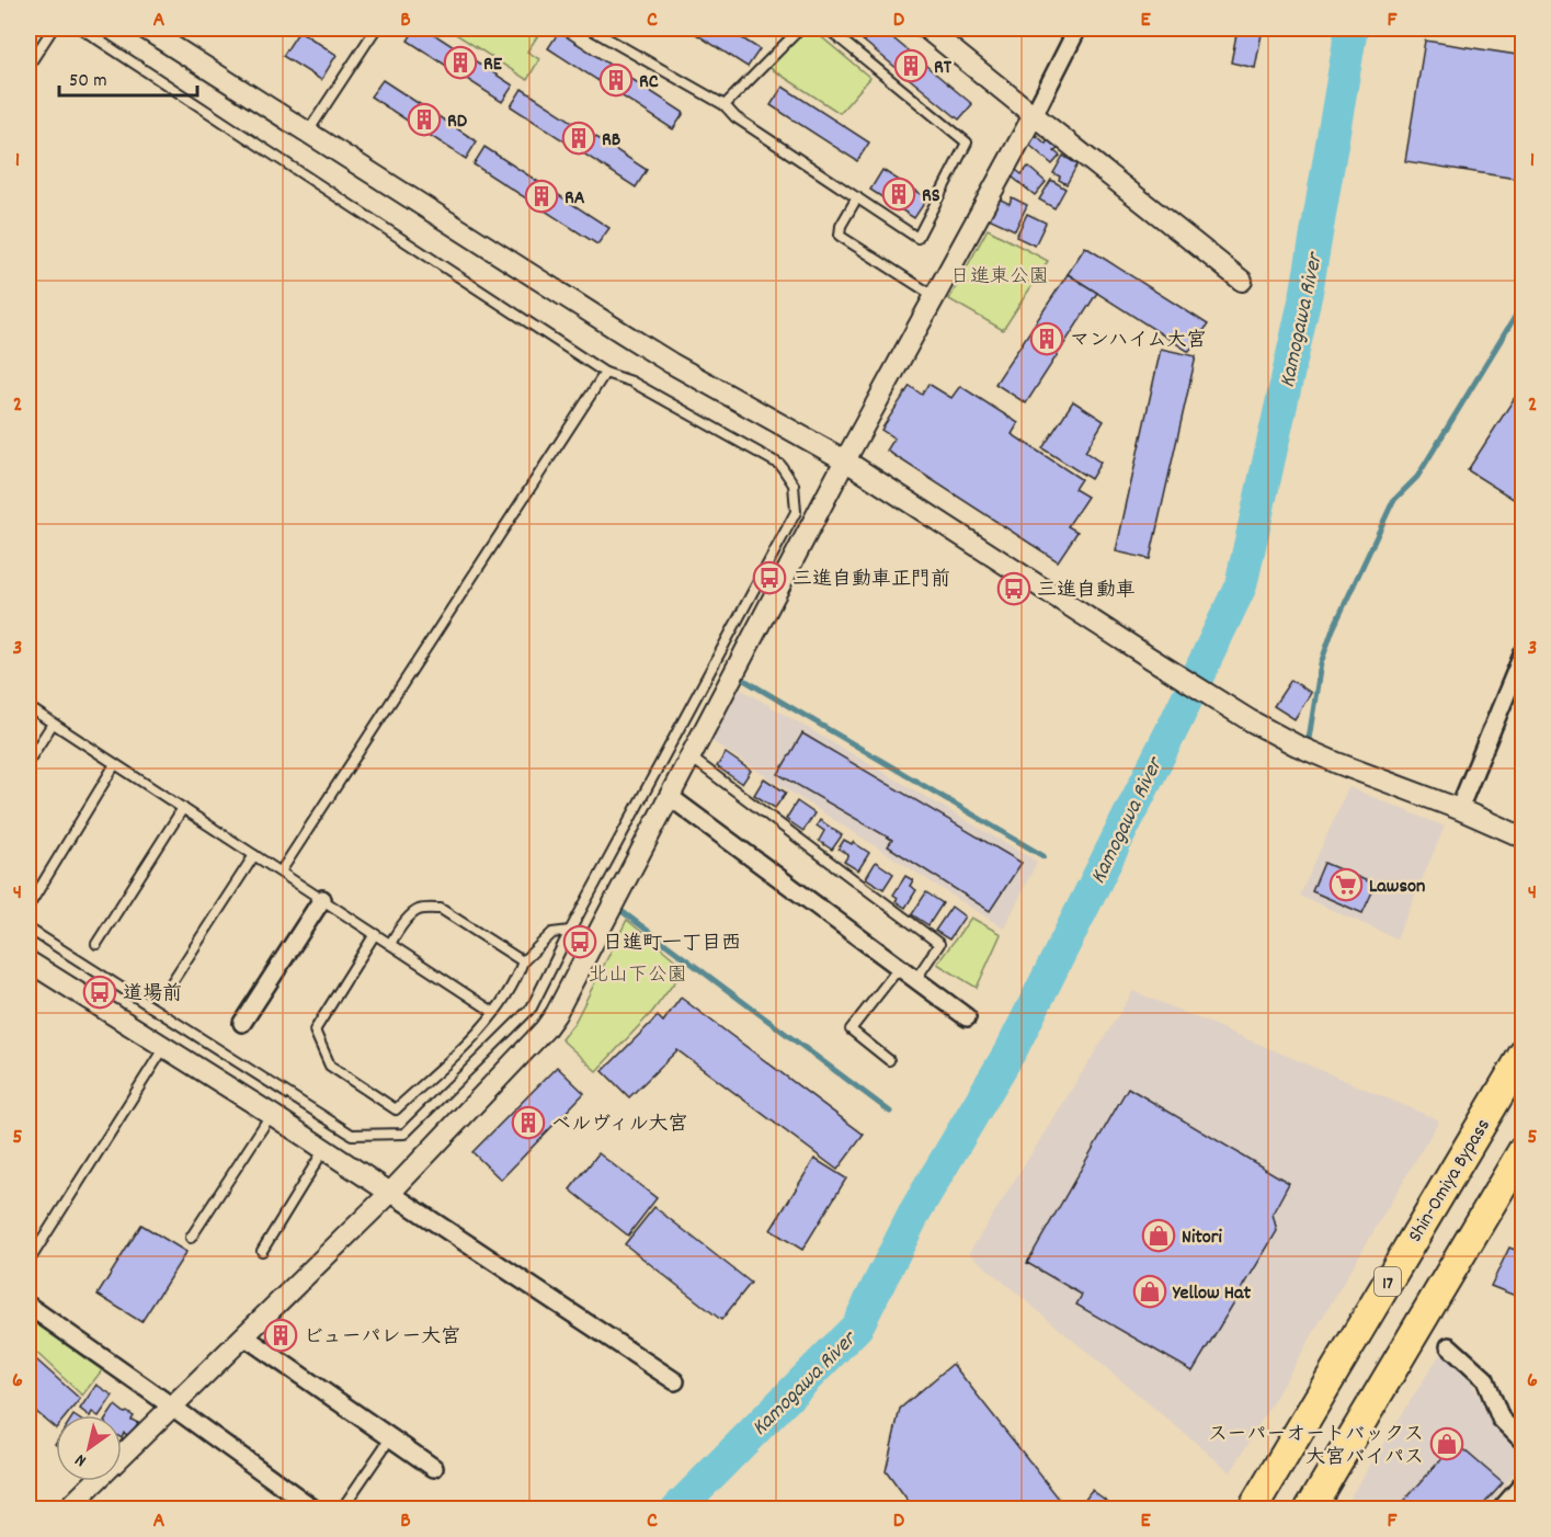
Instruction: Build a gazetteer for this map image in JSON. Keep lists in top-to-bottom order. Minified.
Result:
{"streets":{"highway":["Shin-Omiya Bypass","17"]},"water":["Kamogawa River"],"parks":["日進東公園","北山下公園"],"places":{"building":["RE","RT","RC","RD","RB","RS","RA","マンハイム大宮","ベルヴィル大宮","ビューパレー大宮"],"bus stop":["三進自動車正門前","三進自動車","日進町一丁目西","道場前"],"supermarket":["Lawson"],"shop":["Nitori","Yellow Hat","スーパーオートバックス 大宮バイパス"]},"scale_bar":"50 m","north":"bottom left","grid":{"columns":["A","B","C","D","E","F"],"rows":["1","2","3","4","5","6"]}}
